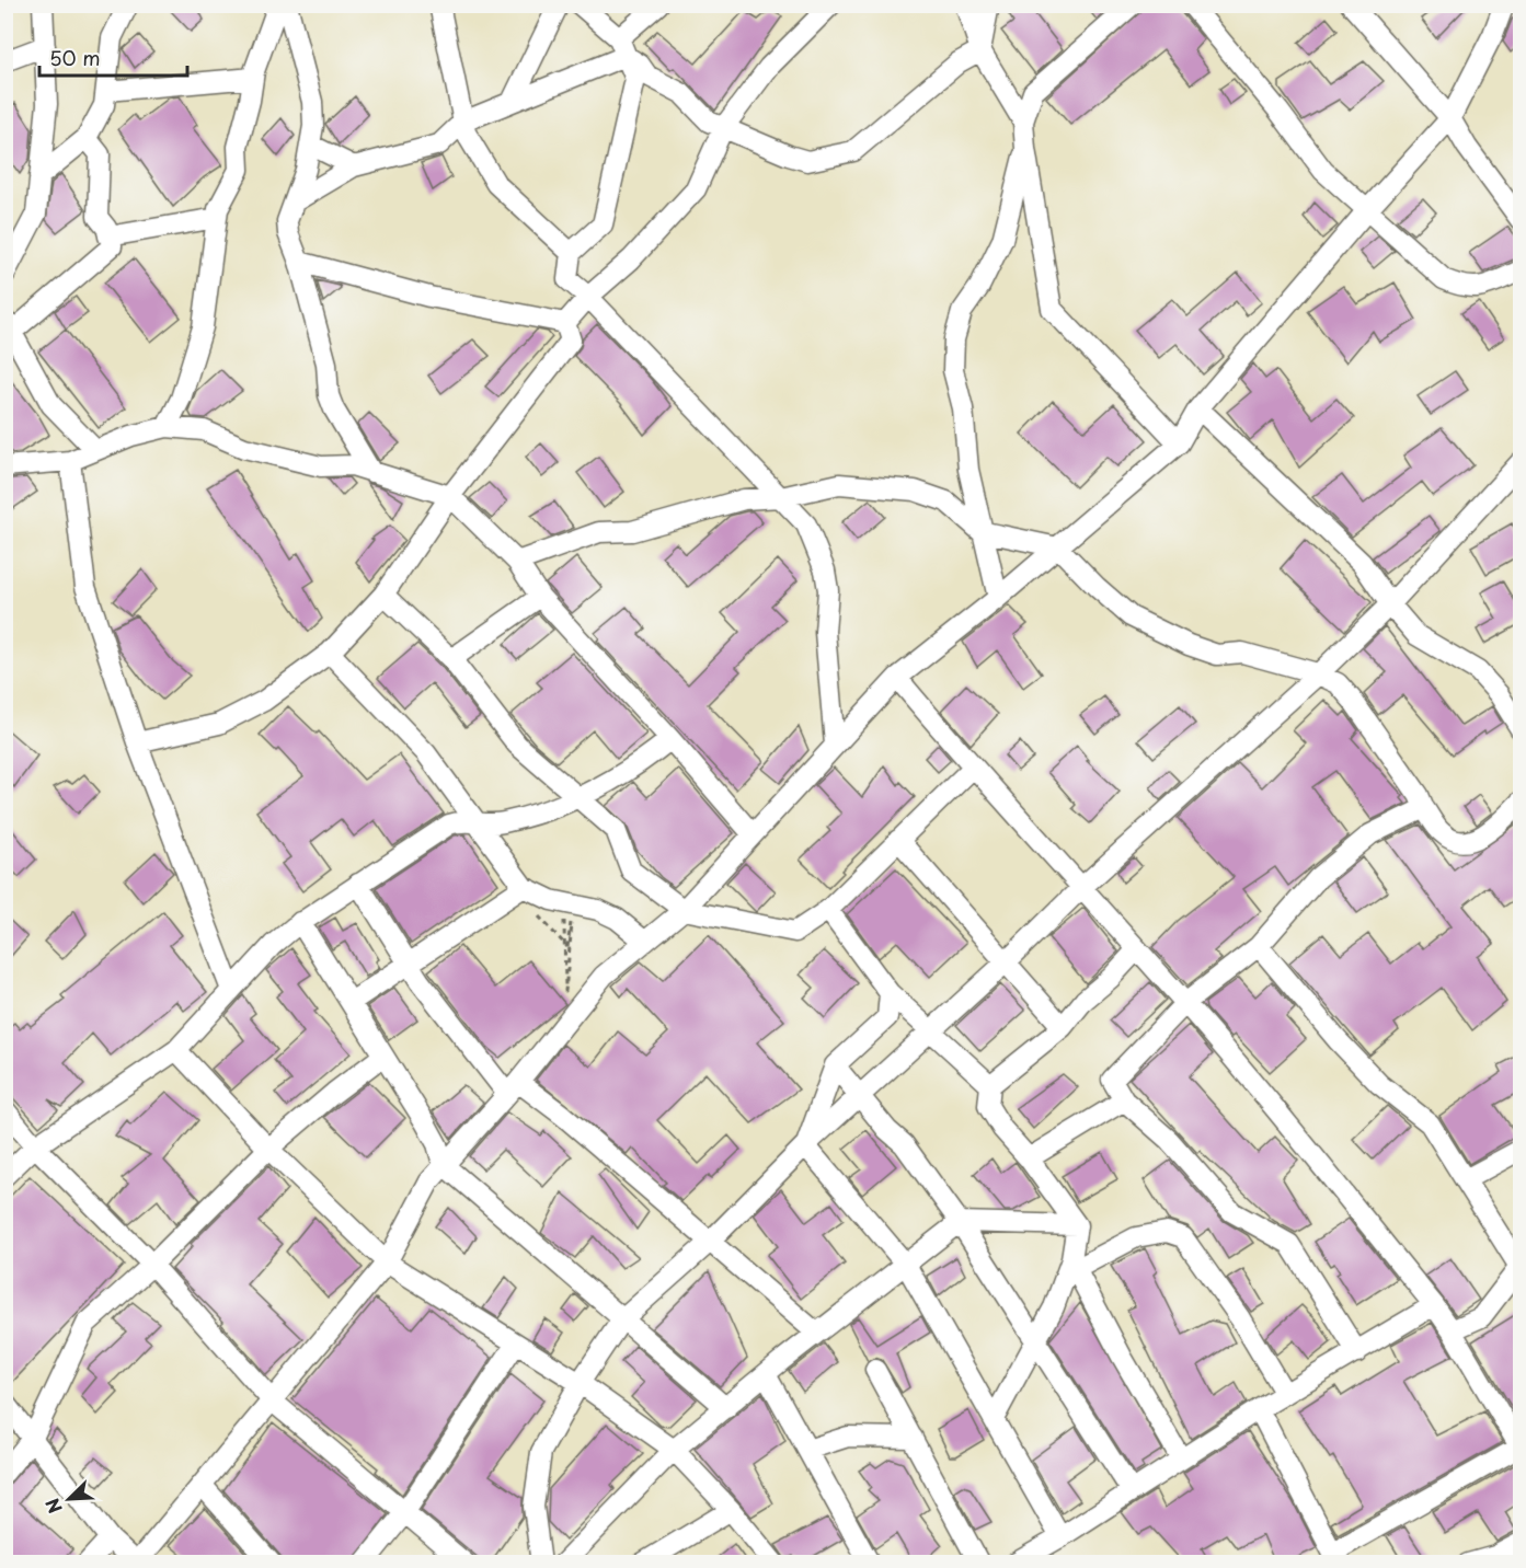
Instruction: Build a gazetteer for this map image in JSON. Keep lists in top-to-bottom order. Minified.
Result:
{"scale_bar":"50 m","north":"bottom left"}
